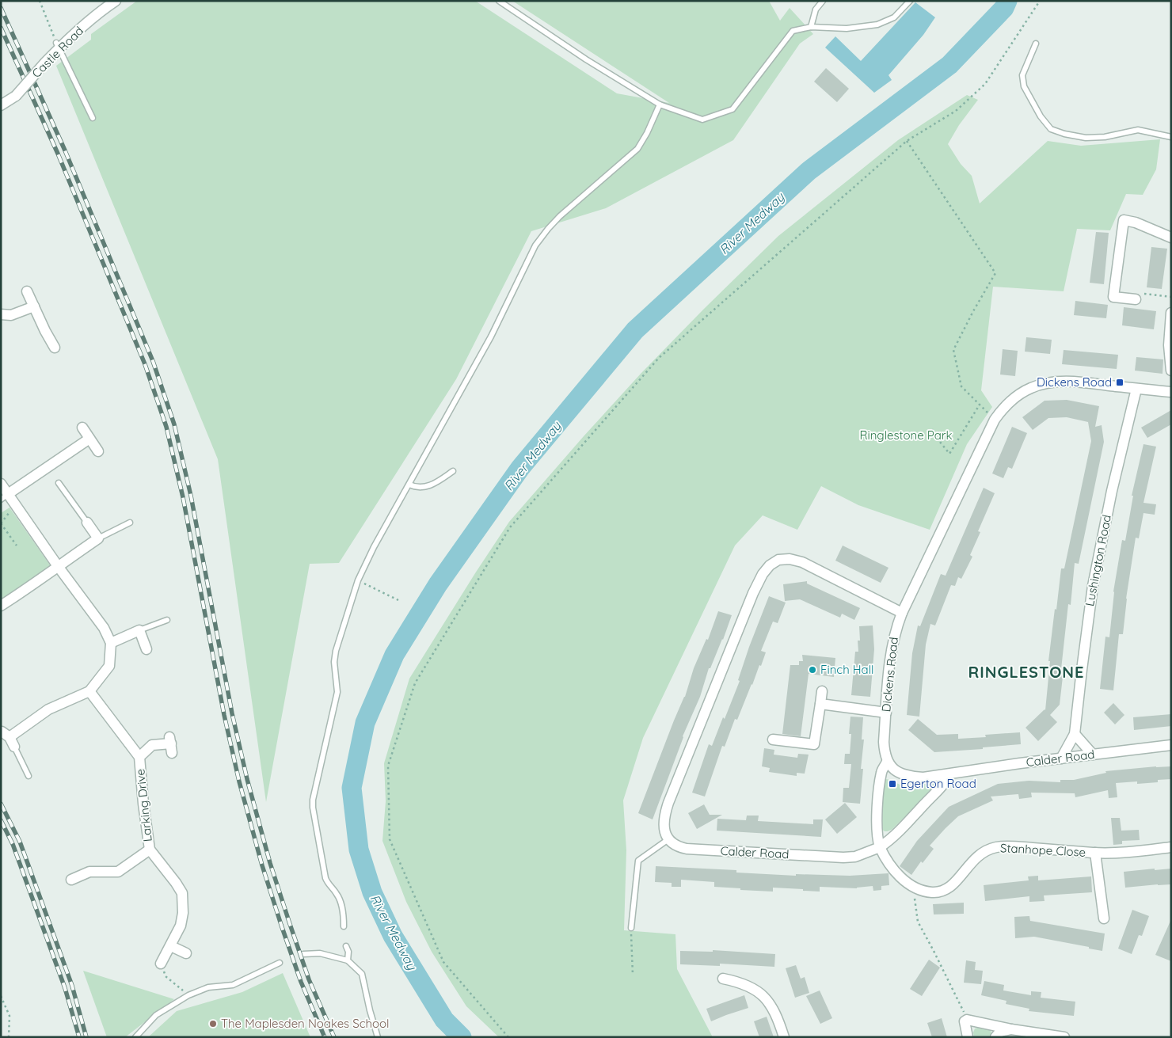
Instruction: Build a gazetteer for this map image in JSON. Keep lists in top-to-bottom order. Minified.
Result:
{"streets":{"street":["Castle Road","Lushington Road","Dickens Road","Calder Road","Larking Drive","Stanhope Close"]},"crossings":[["Lushington Road","Dickens Road"],["Lushington Road","Calder Road"],["Dickens Road","Calder Road"],["Calder Road","Stanhope Close"]],"districts":["RINGLESTONE"],"water":["River Medway"],"parks":["Ringlestone Park"],"places":{"transit":["Dickens Road","Egerton Road"],"other":["Finch Hall","The Maplesden Noakes School"]}}
